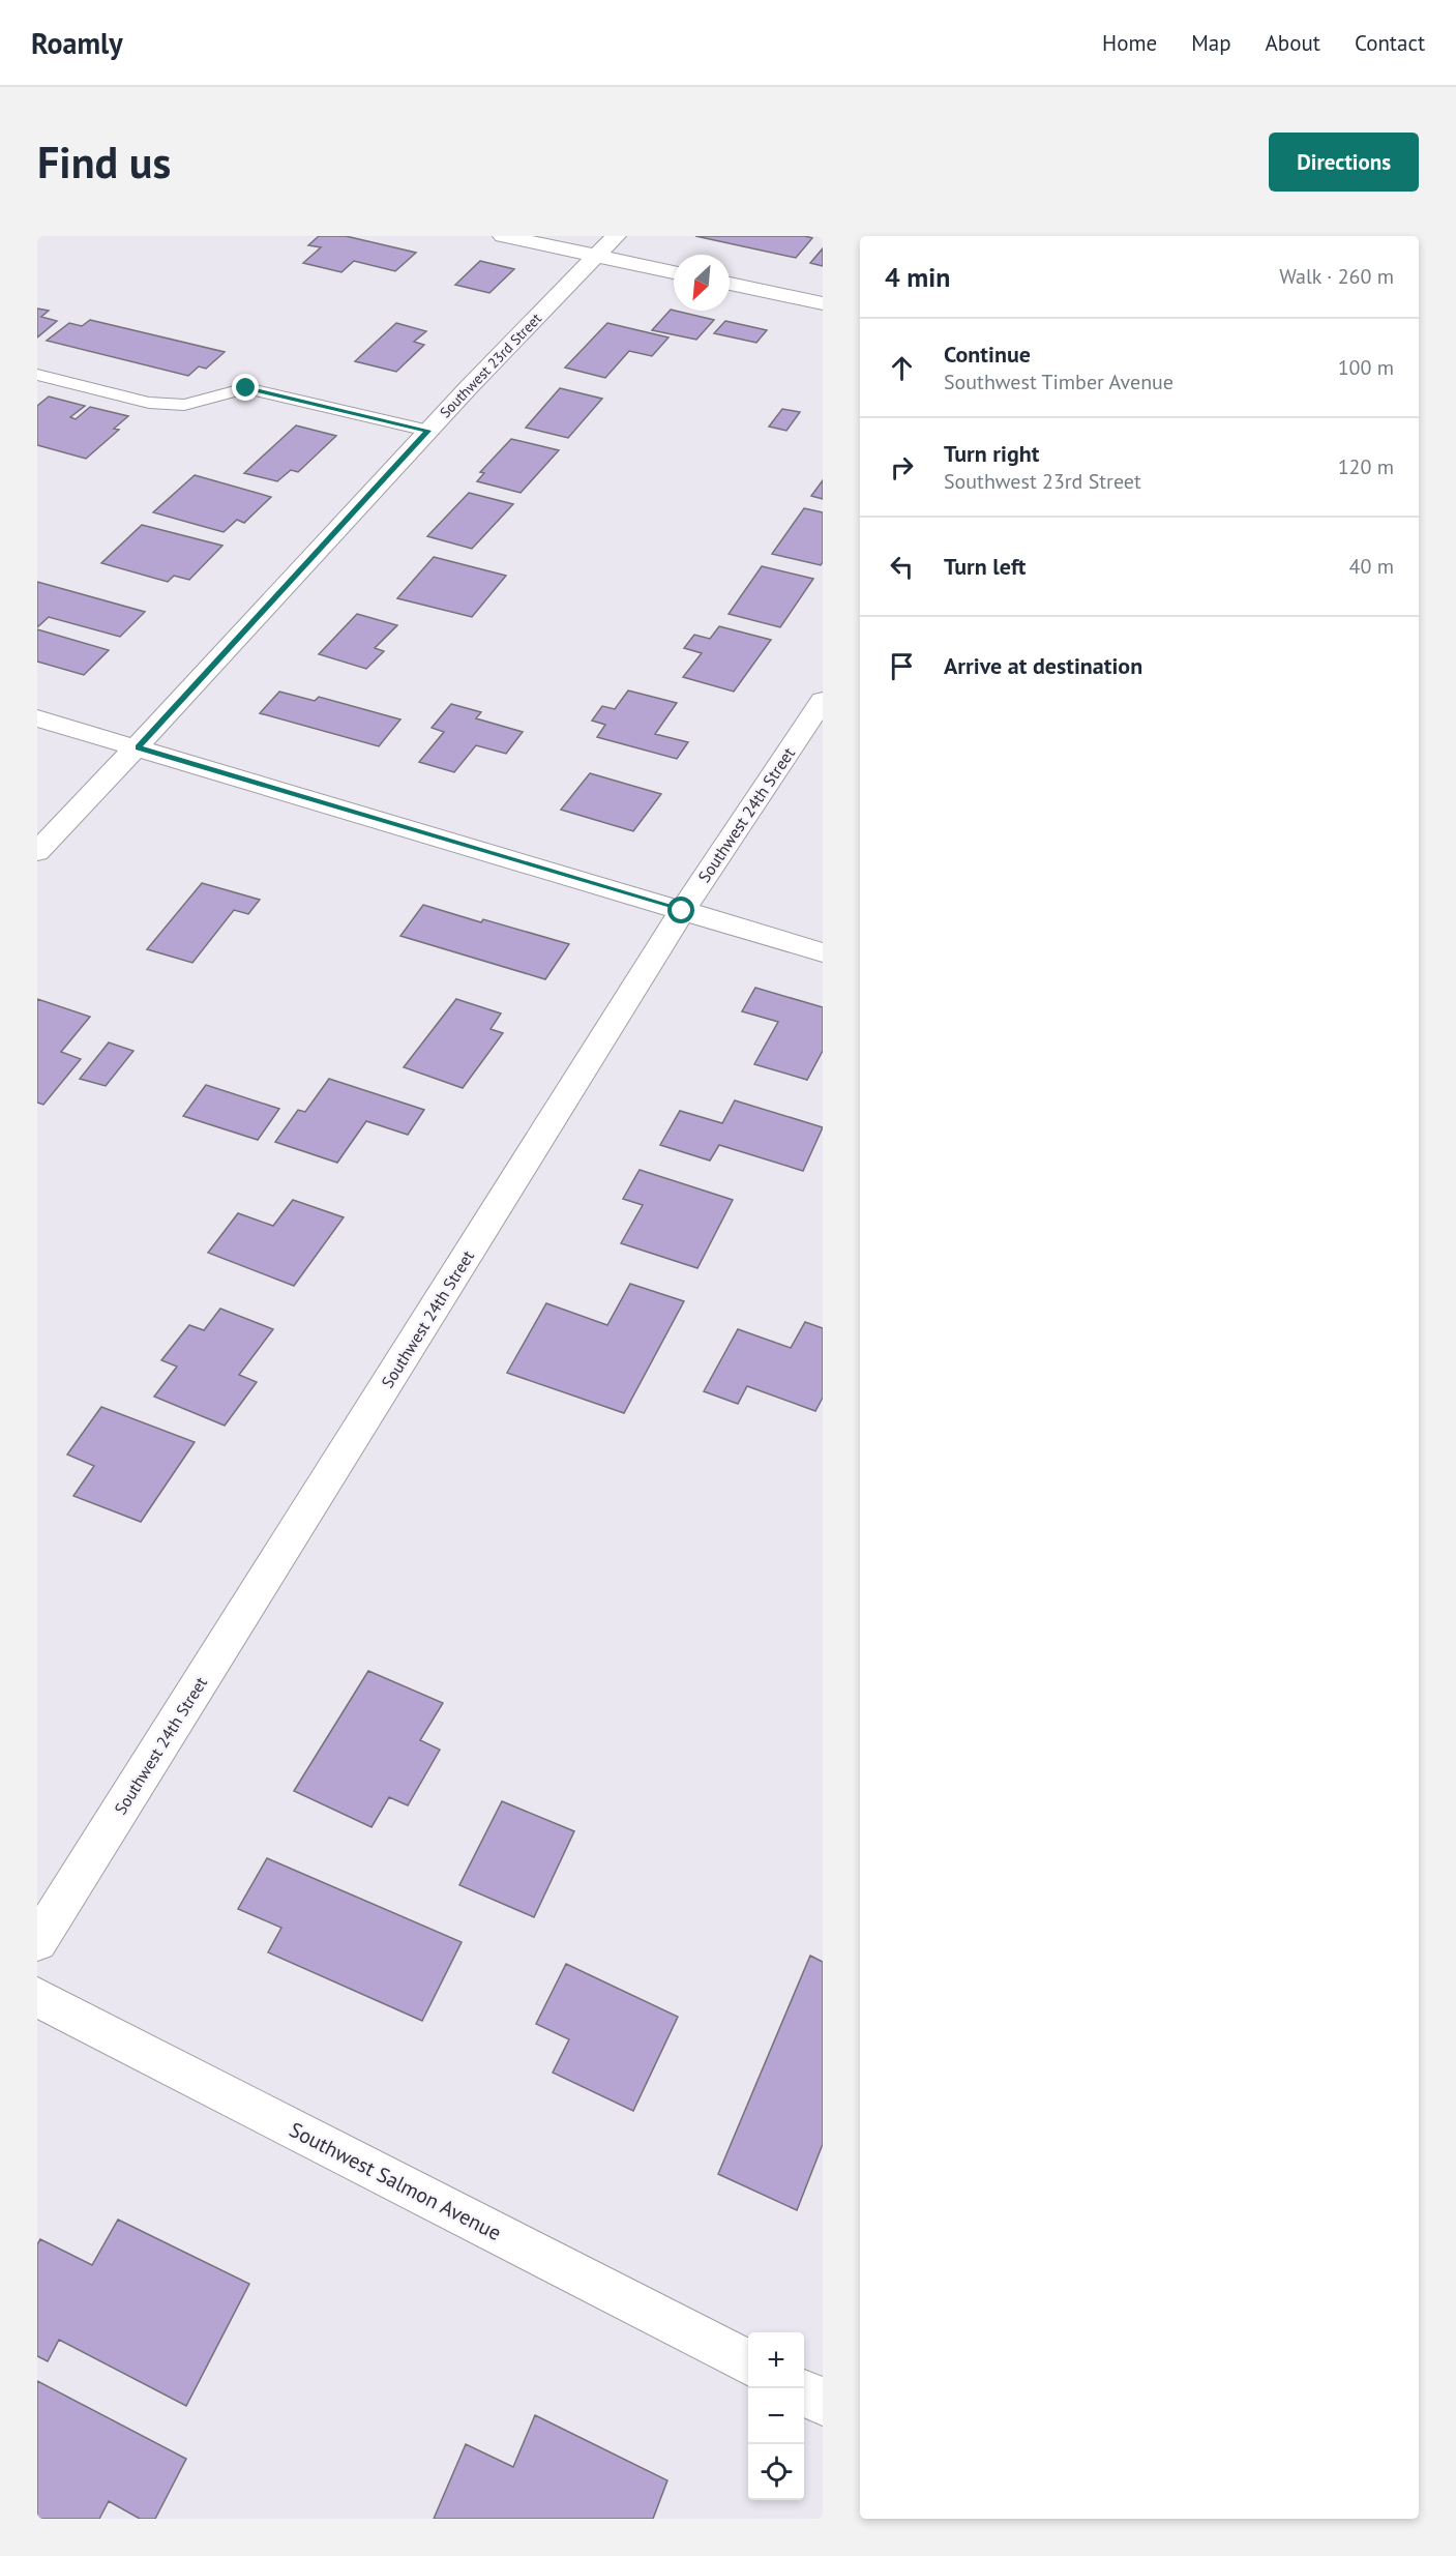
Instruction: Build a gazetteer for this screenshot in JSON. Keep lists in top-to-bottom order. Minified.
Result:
{"streets":{"street":["Southwest 23rd Street","Southwest 24th Street","Southwest Salmon Avenue"]},"north":"bottom left","page":{"header":"Roamly","nav":["Home","Map","About","Contact"],"buttons":"Directions","title":"Find us","heading":["4 min","Walk · 260 m"],"list":[["Continue","Southwest Timber Avenue","100 m"],["Turn right","Southwest 23rd Street","120 m"],["Turn left","40 m"],"Arrive at destination"],"map_buttons":["+","−"]}}
